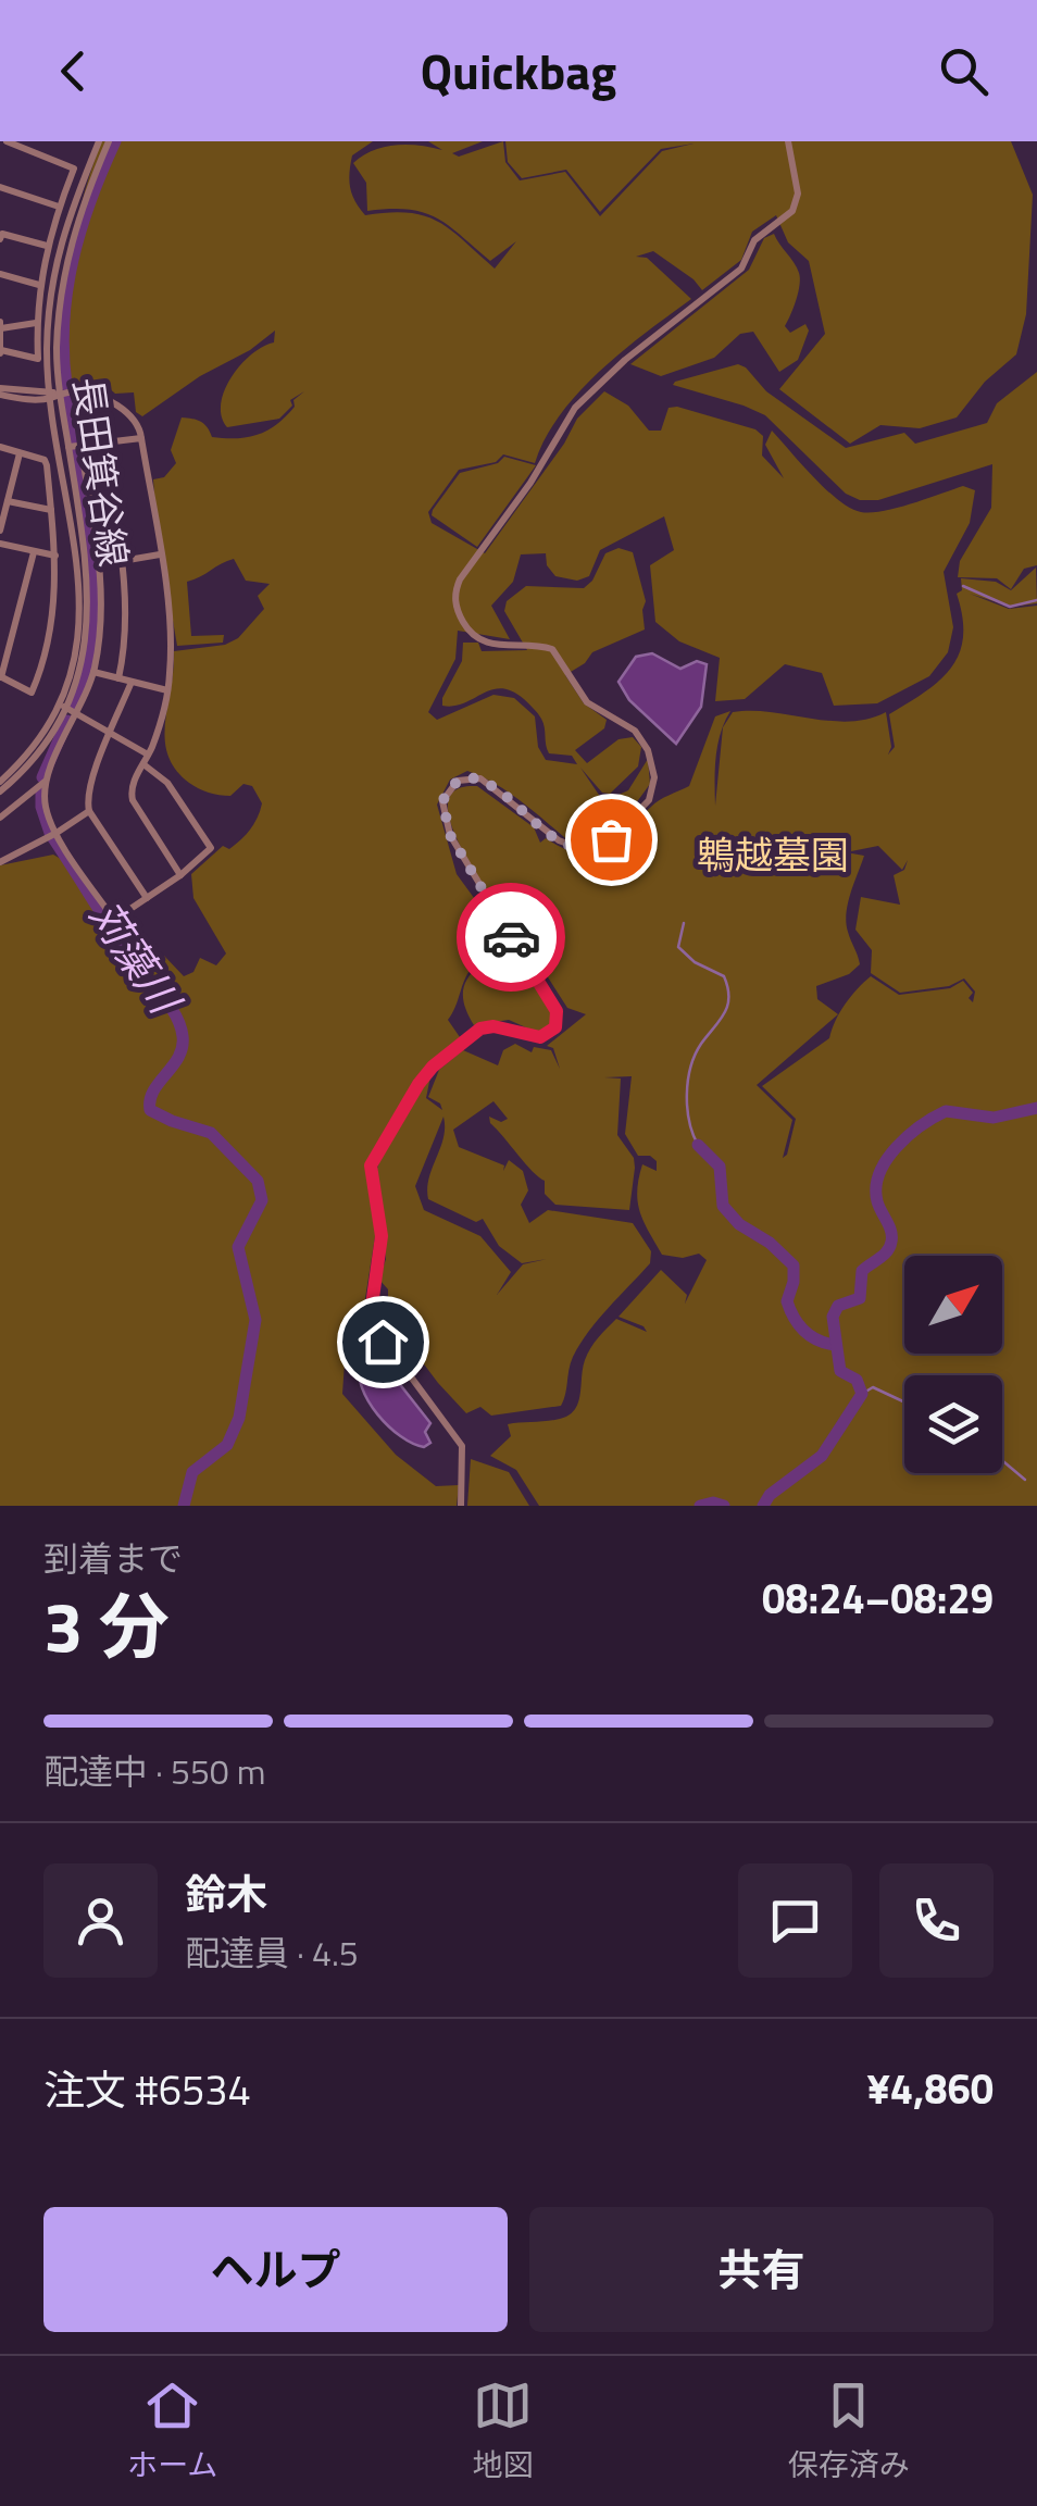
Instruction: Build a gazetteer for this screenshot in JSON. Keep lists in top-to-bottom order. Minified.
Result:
{"streets":{"street":["長田箕谷線"]},"water":["苅藻川"],"parks":["鵯越墓園"],"north":"top right","page":{"header":"Quickbag","heading":["3 分","到着まで","08:24–08:29"],"panel":["鈴木","配達員 · 4.5","注文 #6534","¥4,860"],"bar":"配達中 · 550 m","buttons":["ヘルプ","共有"],"tabs":["ホーム","地図","保存済み"]}}
